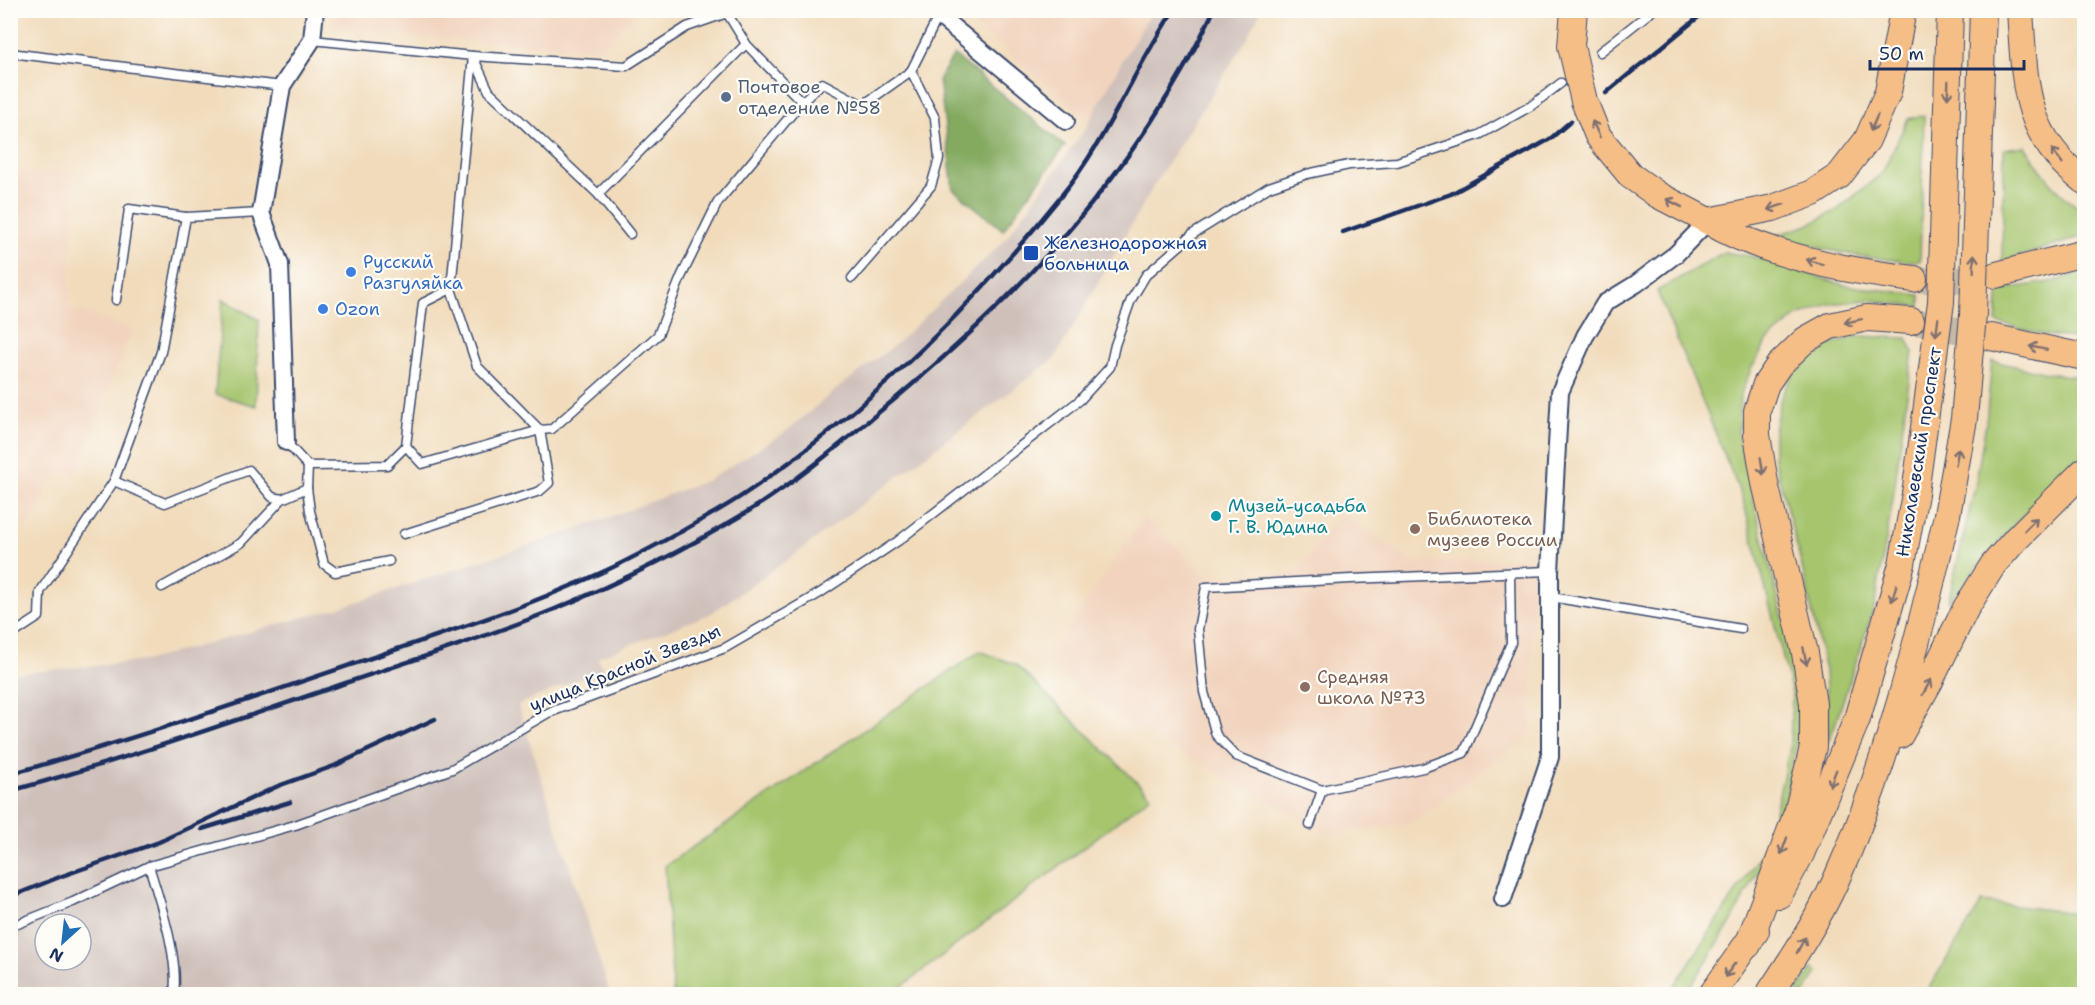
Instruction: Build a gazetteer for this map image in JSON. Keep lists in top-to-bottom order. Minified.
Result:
{"streets":{"main road":["Николаевский проспект"],"lane":["улица Красной Звезды"]},"places":{"other":["Почтовое отделение №58","Русский Разгуляйка","Ozon","Музей-усадьба Г. В. Юдина","Библиотека музеев России","Средняя школа №73"],"transit":["Железнодорожная больница"]},"scale_bar":"50 m","north":"bottom left"}
